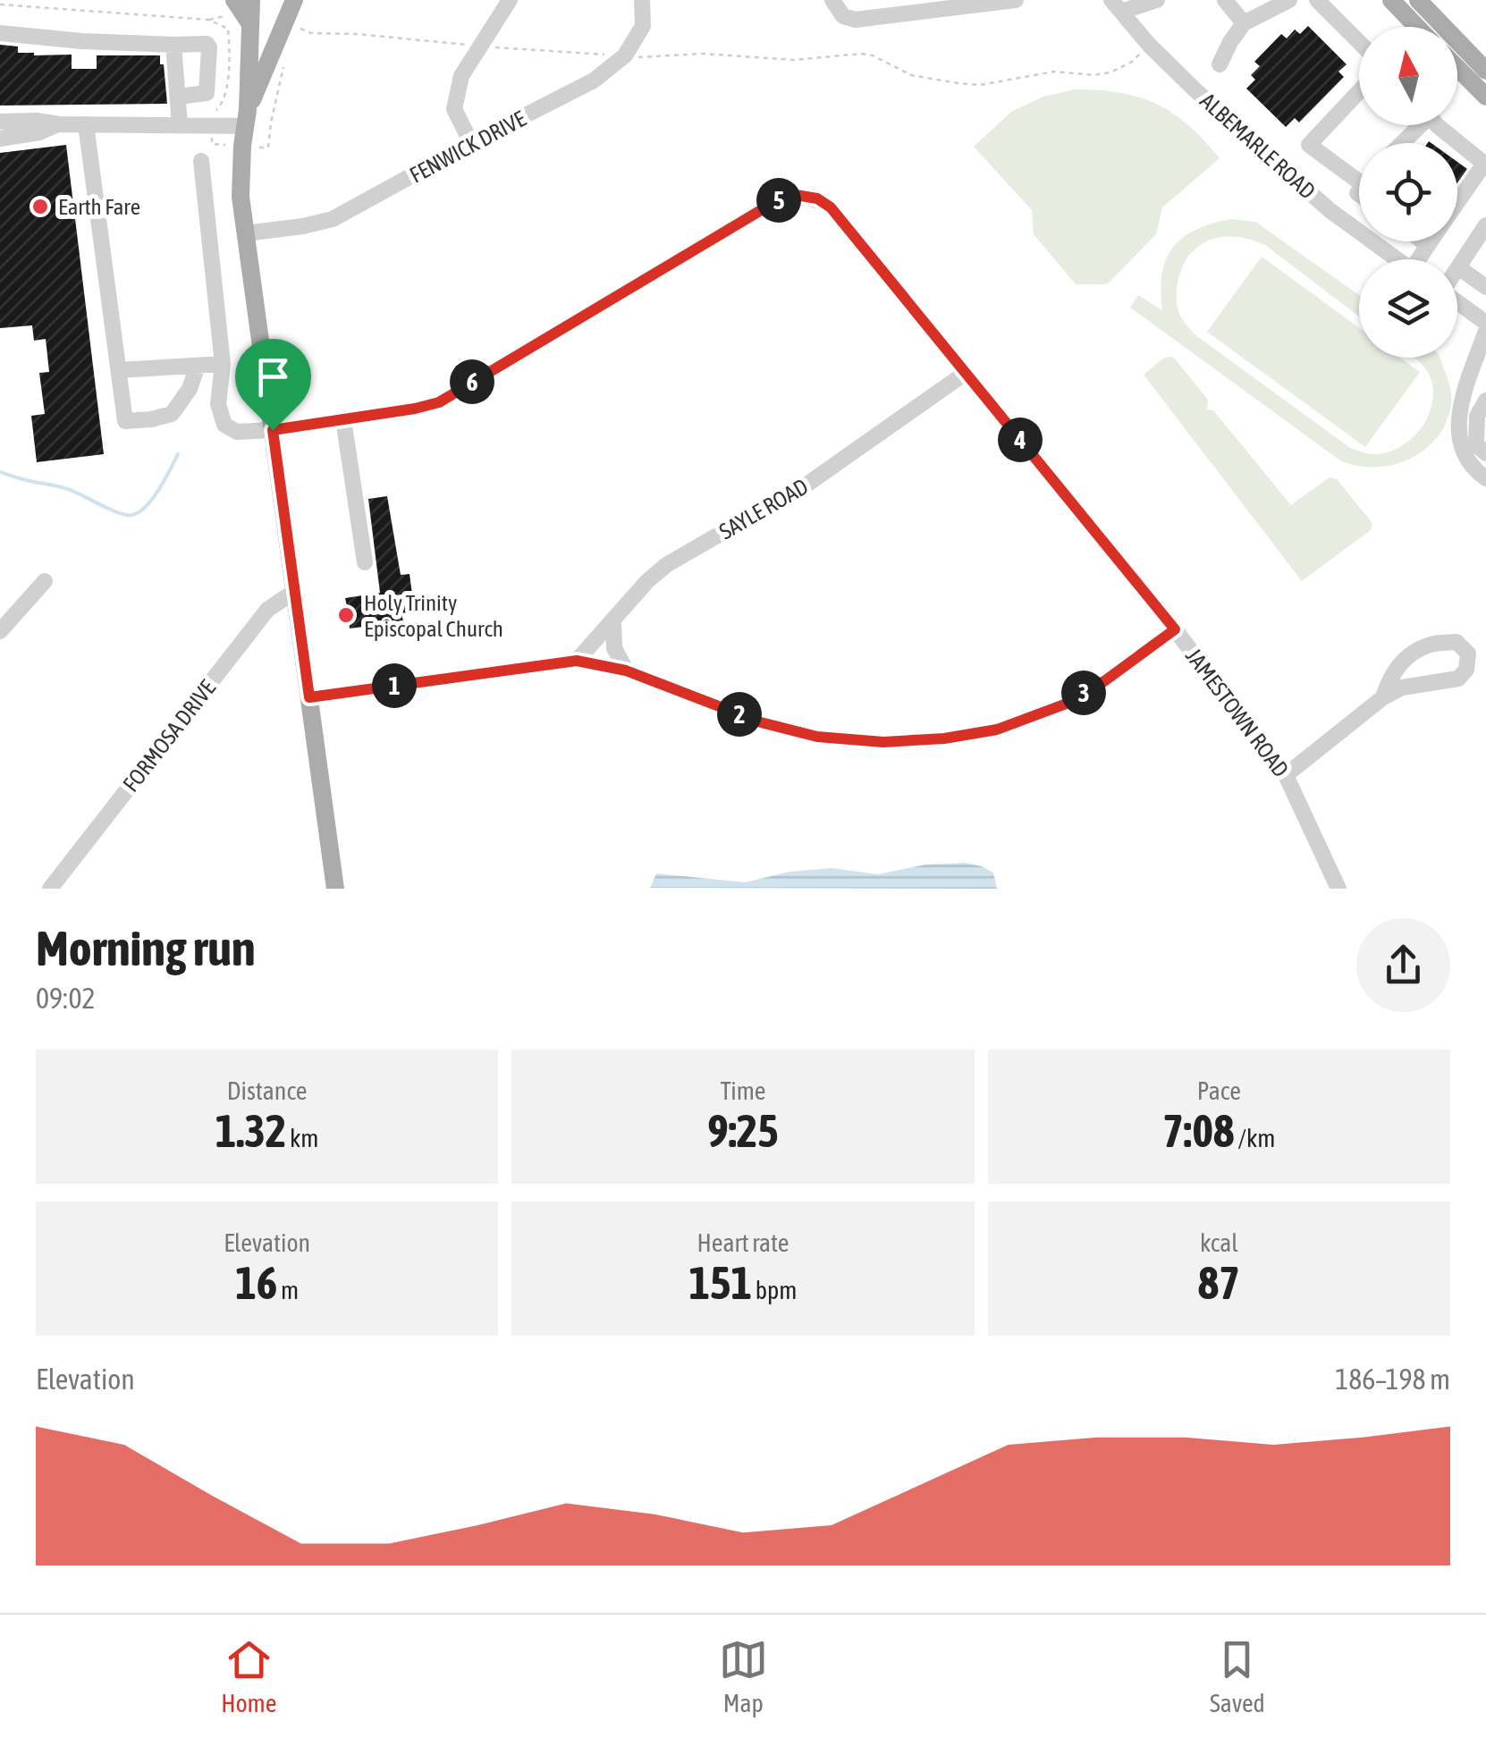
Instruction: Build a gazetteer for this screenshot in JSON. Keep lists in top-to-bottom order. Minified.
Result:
{"streets":{"street":["ALBEMARLE ROAD","FENWICK DRIVE","SAYLE ROAD","JAMESTOWN ROAD","FORMOSA DRIVE"]},"crossings":[["SAYLE ROAD","JAMESTOWN ROAD"]],"places":["Earth Fare","Holy Trinity Episcopal Church"],"north":"top","page":{"pins":["5","6","4","1","3","2"],"heading":["Morning run","09:02"],"stats":[["Distance","1.32 km"],["Time","9:25"],["Pace","7:08 /km"],["Elevation","16 m"],["Heart rate","151 bpm"],["kcal","87"]],"chart":["Elevation","186–198 m"],"tabs":["Home","Map","Saved"]}}
